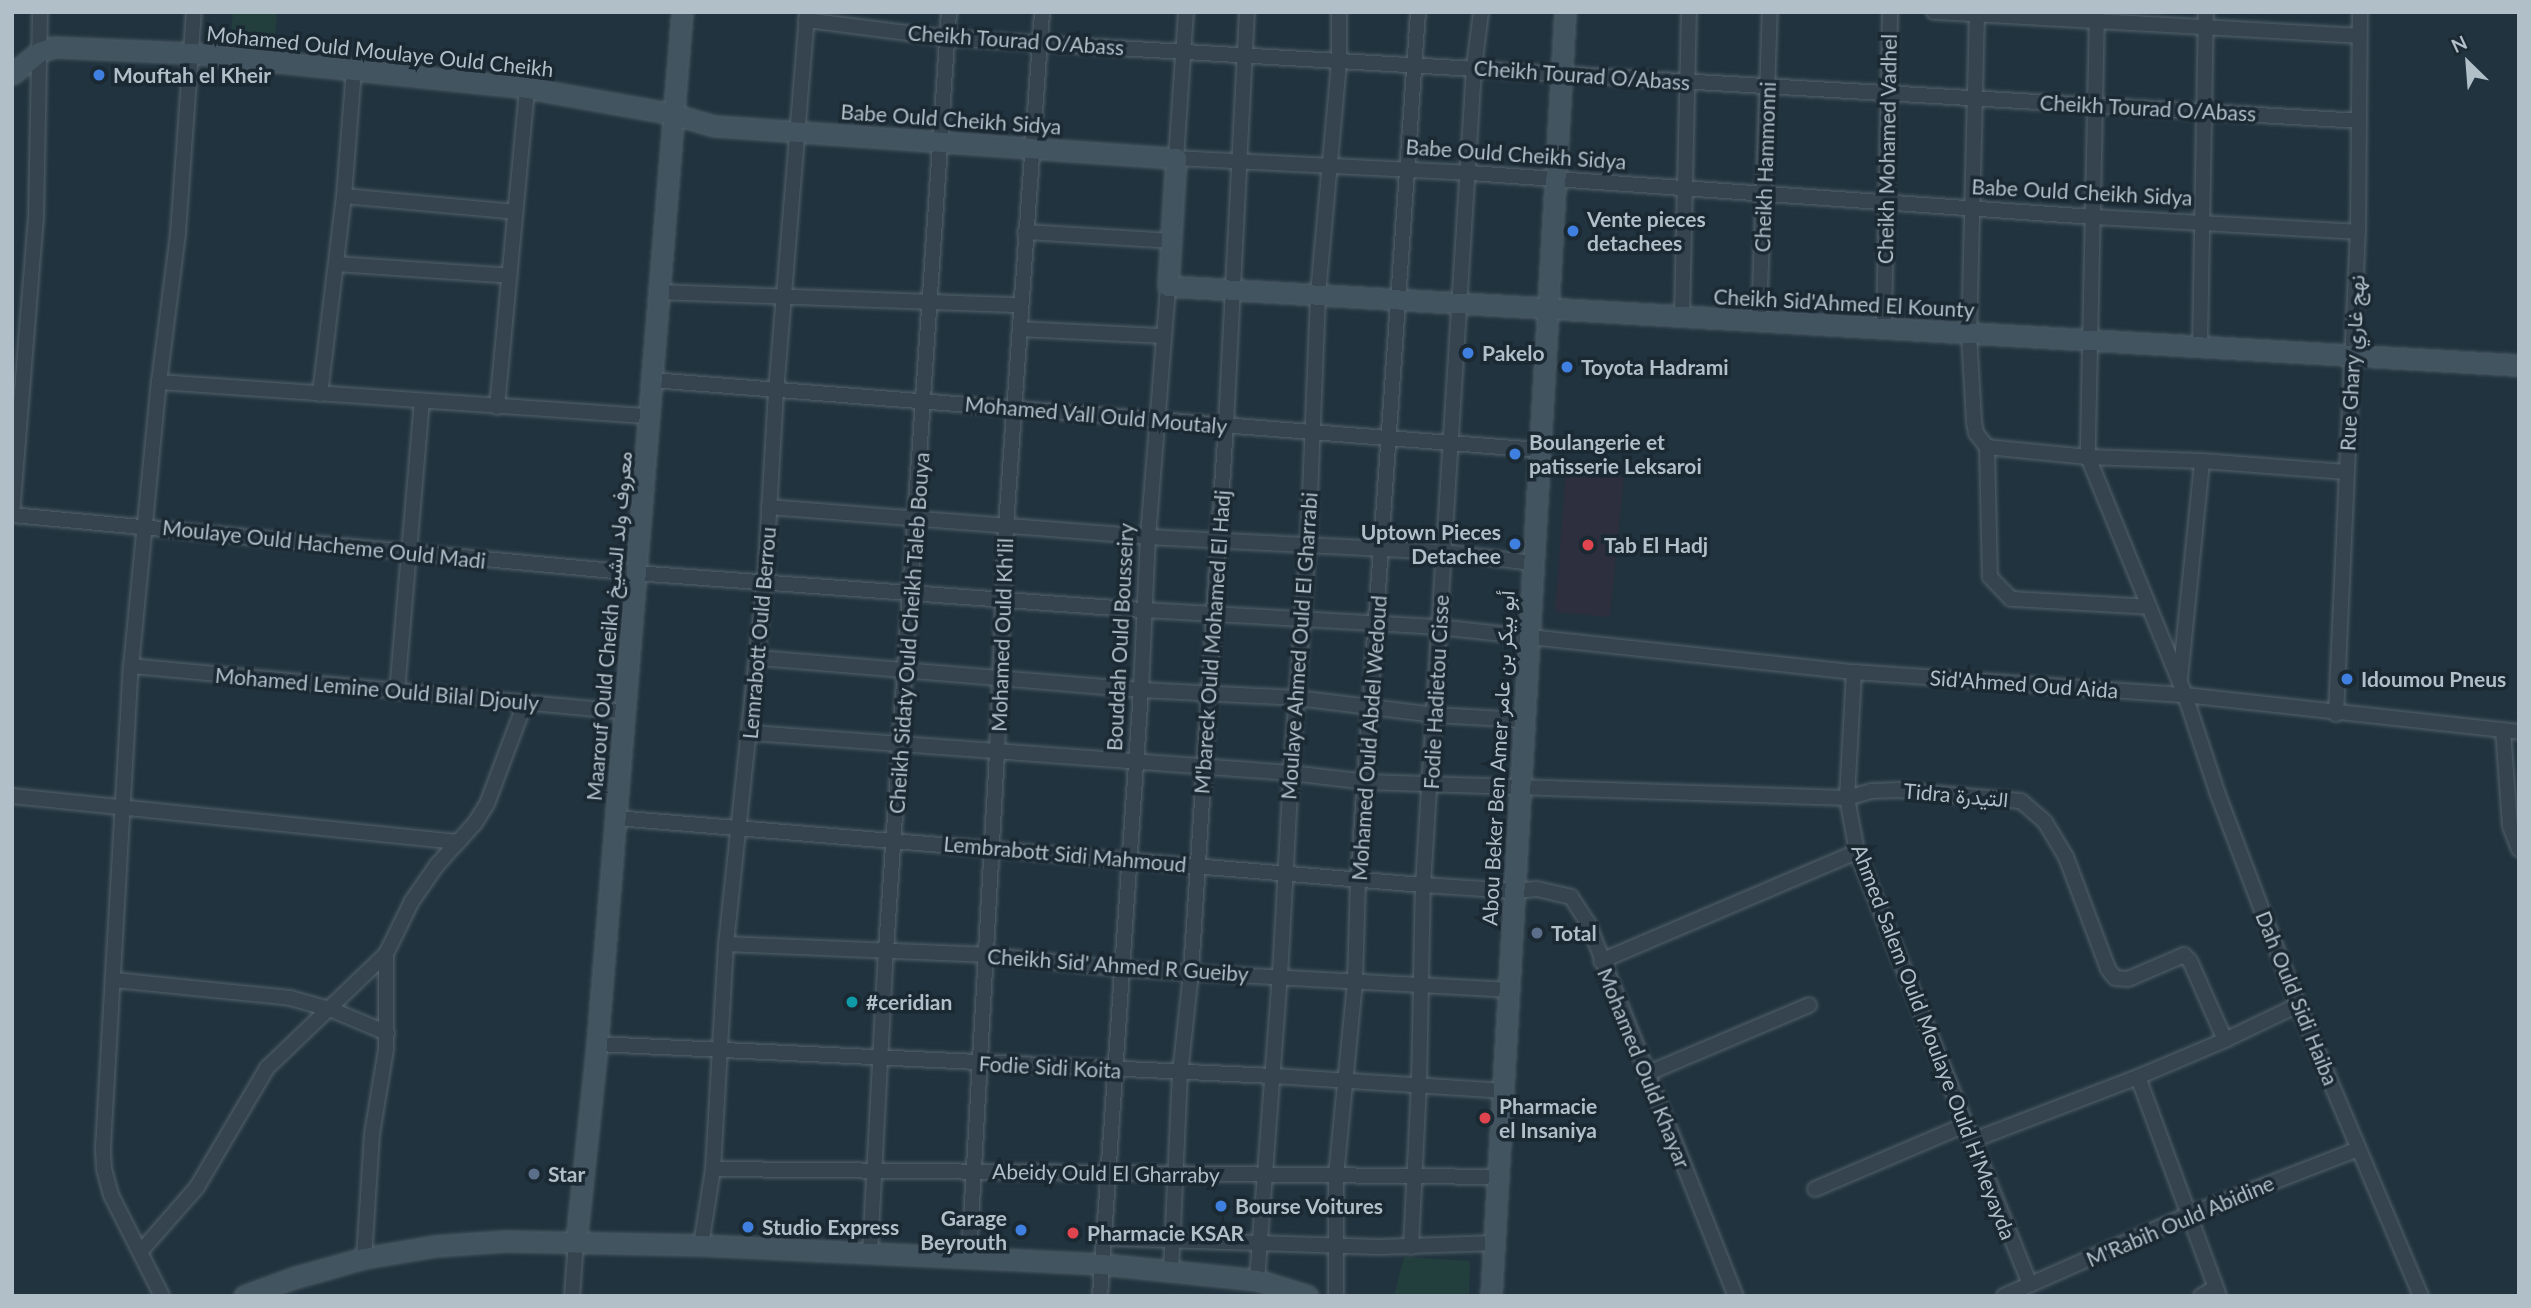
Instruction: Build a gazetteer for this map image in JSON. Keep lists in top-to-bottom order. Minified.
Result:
{"streets":{"street":["Cheikh Tourad O/Abass","Mohamed Ould Moulaye Ould Cheikh","Babe Ould Cheikh Sidya","Cheikh Mohamed Vadhel","Cheikh Hammonni","Cheikh Sid'Ahmed El Kounty","Rue Ghary نهج غاري","Mohamed Vall Ould Moutaly","Moulaye Ould Hacheme Ould Madi","Maarouf Ould Cheikh معروف ولد الشيخ","Lemrabott Ould Berrou","Cheikh Sidaty Ould Cheikh Taleb Bouya","Mohamed Ould Kh'lil","Bouddah Ould Bousseiry","M'bareck Ould Mohamed El Hadj","Moulaye Ahmed Ould El Gharrabi","Sid'Ahmed Oud Aida","Mohamed Lemine Ould Bilal Djouly","Fodie Hadietou Cisse","Mohamed Ould Abdel Wedoud","Abou Beker Ben Amer أبو بيكر بن عامر","Tidra التيدرة","Lembrabott Sidi Mahmoud","Cheikh Sid' Ahmed R Gueiby","Dah Ould Sidi Haiba","Ahmed Salem Ould Moulaye Ould H'Meyayda","Fodie Sidi Koita","Mohamed Ould Khayar","Abeidy Ould El Gharraby","M'Rabih Ould Abidine"]},"crossings":[["Cheikh Tourad O/Abass","Cheikh Mohamed Vadhel"],["Cheikh Tourad O/Abass","Cheikh Hammonni"],["Cheikh Tourad O/Abass","Rue Ghary نهج غاري"],["Cheikh Tourad O/Abass","Lemrabott Ould Berrou"],["Cheikh Tourad O/Abass","Cheikh Sidaty Ould Cheikh Taleb Bouya"],["Cheikh Tourad O/Abass","Mohamed Ould Kh'lil"],["Cheikh Tourad O/Abass","Bouddah Ould Bousseiry"],["Cheikh Tourad O/Abass","M'bareck Ould Mohamed El Hadj"],["Cheikh Tourad O/Abass","Moulaye Ahmed Ould El Gharrabi"],["Cheikh Tourad O/Abass","Fodie Hadietou Cisse"],["Cheikh Tourad O/Abass","Mohamed Ould Abdel Wedoud"],["Cheikh Tourad O/Abass","Abou Beker Ben Amer أبو بيكر بن عامر"],["Mohamed Ould Moulaye Ould Cheikh","Babe Ould Cheikh Sidya"],["Mohamed Ould Moulaye Ould Cheikh","Maarouf Ould Cheikh معروف ولد الشيخ"],["Babe Ould Cheikh Sidya","Cheikh Mohamed Vadhel"],["Babe Ould Cheikh Sidya","Cheikh Hammonni"],["Babe Ould Cheikh Sidya","Rue Ghary نهج غاري"],["Babe Ould Cheikh Sidya","Maarouf Ould Cheikh معروف ولد الشيخ"],["Babe Ould Cheikh Sidya","Lemrabott Ould Berrou"],["Babe Ould Cheikh Sidya","Cheikh Sidaty Ould Cheikh Taleb Bouya"],["Babe Ould Cheikh Sidya","Mohamed Ould Kh'lil"],["Babe Ould Cheikh Sidya","Bouddah Ould Bousseiry"],["Babe Ould Cheikh Sidya","M'bareck Ould Mohamed El Hadj"],["Babe Ould Cheikh Sidya","Moulaye Ahmed Ould El Gharrabi"],["Babe Ould Cheikh Sidya","Fodie Hadietou Cisse"],["Babe Ould Cheikh Sidya","Mohamed Ould Abdel Wedoud"],["Babe Ould Cheikh Sidya","Abou Beker Ben Amer أبو بيكر بن عامر"],["Cheikh Mohamed Vadhel","Cheikh Sid'Ahmed El Kounty"],["Cheikh Hammonni","Cheikh Sid'Ahmed El Kounty"],["Cheikh Sid'Ahmed El Kounty","Rue Ghary نهج غاري"],["Cheikh Sid'Ahmed El Kounty","Bouddah Ould Bousseiry"],["Cheikh Sid'Ahmed El Kounty","M'bareck Ould Mohamed El Hadj"],["Cheikh Sid'Ahmed El Kounty","Moulaye Ahmed Ould El Gharrabi"],["Cheikh Sid'Ahmed El Kounty","Fodie Hadietou Cisse"],["Cheikh Sid'Ahmed El Kounty","Mohamed Ould Abdel Wedoud"],["Cheikh Sid'Ahmed El Kounty","Abou Beker Ben Amer أبو بيكر بن عامر"],["Rue Ghary نهج غاري","Sid'Ahmed Oud Aida"],["Mohamed Vall Ould Moutaly","Maarouf Ould Cheikh معروف ولد الشيخ"],["Mohamed Vall Ould Moutaly","Lemrabott Ould Berrou"],["Mohamed Vall Ould Moutaly","Cheikh Sidaty Ould Cheikh Taleb Bouya"],["Mohamed Vall Ould Moutaly","Mohamed Ould Kh'lil"],["Mohamed Vall Ould Moutaly","Bouddah Ould Bousseiry"],["Mohamed Vall Ould Moutaly","M'bareck Ould Mohamed El Hadj"],["Mohamed Vall Ould Moutaly","Moulaye Ahmed Ould El Gharrabi"],["Mohamed Vall Ould Moutaly","Fodie Hadietou Cisse"],["Mohamed Vall Ould Moutaly","Mohamed Ould Abdel Wedoud"],["Mohamed Vall Ould Moutaly","Abou Beker Ben Amer أبو بيكر بن عامر"],["Moulaye Ould Hacheme Ould Madi","Maarouf Ould Cheikh معروف ولد الشيخ"],["Moulaye Ould Hacheme Ould Madi","Lemrabott Ould Berrou"],["Moulaye Ould Hacheme Ould Madi","Cheikh Sidaty Ould Cheikh Taleb Bouya"],["Moulaye Ould Hacheme Ould Madi","Mohamed Ould Kh'lil"],["Moulaye Ould Hacheme Ould Madi","Bouddah Ould Bousseiry"],["Moulaye Ould Hacheme Ould Madi","Sid'Ahmed Oud Aida"],["Maarouf Ould Cheikh معروف ولد الشيخ","Mohamed Lemine Ould Bilal Djouly"],["Maarouf Ould Cheikh معروف ولد الشيخ","Lembrabott Sidi Mahmoud"],["Maarouf Ould Cheikh معروف ولد الشيخ","Fodie Sidi Koita"],["Lemrabott Ould Berrou","Tidra التيدرة"],["Lemrabott Ould Berrou","Lembrabott Sidi Mahmoud"],["Lemrabott Ould Berrou","Cheikh Sid' Ahmed R Gueiby"],["Lemrabott Ould Berrou","Fodie Sidi Koita"],["Lemrabott Ould Berrou","Abeidy Ould El Gharraby"],["Cheikh Sidaty Ould Cheikh Taleb Bouya","Tidra التيدرة"],["Cheikh Sidaty Ould Cheikh Taleb Bouya","Lembrabott Sidi Mahmoud"],["Cheikh Sidaty Ould Cheikh Taleb Bouya","Cheikh Sid' Ahmed R Gueiby"],["Cheikh Sidaty Ould Cheikh Taleb Bouya","Fodie Sidi Koita"],["Cheikh Sidaty Ould Cheikh Taleb Bouya","Abeidy Ould El Gharraby"],["Mohamed Ould Kh'lil","Tidra التيدرة"],["Mohamed Ould Kh'lil","Lembrabott Sidi Mahmoud"],["Mohamed Ould Kh'lil","Cheikh Sid' Ahmed R Gueiby"],["Mohamed Ould Kh'lil","Fodie Sidi Koita"],["Mohamed Ould Kh'lil","Abeidy Ould El Gharraby"],["Bouddah Ould Bousseiry","Sid'Ahmed Oud Aida"],["Bouddah Ould Bousseiry","Tidra التيدرة"],["Bouddah Ould Bousseiry","Lembrabott Sidi Mahmoud"],["Bouddah Ould Bousseiry","Cheikh Sid' Ahmed R Gueiby"],["Bouddah Ould Bousseiry","Fodie Sidi Koita"],["Bouddah Ould Bousseiry","Abeidy Ould El Gharraby"],["M'bareck Ould Mohamed El Hadj","Sid'Ahmed Oud Aida"],["M'bareck Ould Mohamed El Hadj","Tidra التيدرة"],["M'bareck Ould Mohamed El Hadj","Lembrabott Sidi Mahmoud"],["M'bareck Ould Mohamed El Hadj","Cheikh Sid' Ahmed R Gueiby"],["M'bareck Ould Mohamed El Hadj","Fodie Sidi Koita"],["M'bareck Ould Mohamed El Hadj","Abeidy Ould El Gharraby"],["Moulaye Ahmed Ould El Gharrabi","Sid'Ahmed Oud Aida"],["Moulaye Ahmed Ould El Gharrabi","Tidra التيدرة"],["Moulaye Ahmed Ould El Gharrabi","Lembrabott Sidi Mahmoud"],["Moulaye Ahmed Ould El Gharrabi","Cheikh Sid' Ahmed R Gueiby"],["Moulaye Ahmed Ould El Gharrabi","Fodie Sidi Koita"],["Moulaye Ahmed Ould El Gharrabi","Abeidy Ould El Gharraby"],["Sid'Ahmed Oud Aida","Fodie Hadietou Cisse"],["Sid'Ahmed Oud Aida","Mohamed Ould Abdel Wedoud"],["Sid'Ahmed Oud Aida","Abou Beker Ben Amer أبو بيكر بن عامر"],["Sid'Ahmed Oud Aida","Dah Ould Sidi Haiba"],["Sid'Ahmed Oud Aida","Ahmed Salem Ould Moulaye Ould H'Meyayda"],["Fodie Hadietou Cisse","Tidra التيدرة"],["Fodie Hadietou Cisse","Lembrabott Sidi Mahmoud"],["Fodie Hadietou Cisse","Cheikh Sid' Ahmed R Gueiby"],["Fodie Hadietou Cisse","Fodie Sidi Koita"],["Fodie Hadietou Cisse","Abeidy Ould El Gharraby"],["Mohamed Ould Abdel Wedoud","Tidra التيدرة"],["Mohamed Ould Abdel Wedoud","Lembrabott Sidi Mahmoud"],["Mohamed Ould Abdel Wedoud","Cheikh Sid' Ahmed R Gueiby"],["Mohamed Ould Abdel Wedoud","Fodie Sidi Koita"],["Mohamed Ould Abdel Wedoud","Abeidy Ould El Gharraby"],["Abou Beker Ben Amer أبو بيكر بن عامر","Tidra التيدرة"],["Abou Beker Ben Amer أبو بيكر بن عامر","Lembrabott Sidi Mahmoud"],["Abou Beker Ben Amer أبو بيكر بن عامر","Cheikh Sid' Ahmed R Gueiby"],["Abou Beker Ben Amer أبو بيكر بن عامر","Fodie Sidi Koita"],["Abou Beker Ben Amer أبو بيكر بن عامر","Mohamed Ould Khayar"],["Abou Beker Ben Amer أبو بيكر بن عامر","Abeidy Ould El Gharraby"],["Tidra التيدرة","Ahmed Salem Ould Moulaye Ould H'Meyayda"],["Lembrabott Sidi Mahmoud","Mohamed Ould Khayar"],["Dah Ould Sidi Haiba","M'Rabih Ould Abidine"],["Ahmed Salem Ould Moulaye Ould H'Meyayda","M'Rabih Ould Abidine"]],"places":["Mouftah el Kheir","Vente pieces detachees","Pakelo","Toyota Hadrami","Boulangerie et patisserie Leksaroi","Uptown Pieces Detachee","Tab El Hadj","Idoumou Pneus","Total","#ceridian","Pharmacie el Insaniya","Star","Bourse Voitures","Studio Express","Garage Beyrouth","Pharmacie KSAR"],"north":"top left"}
